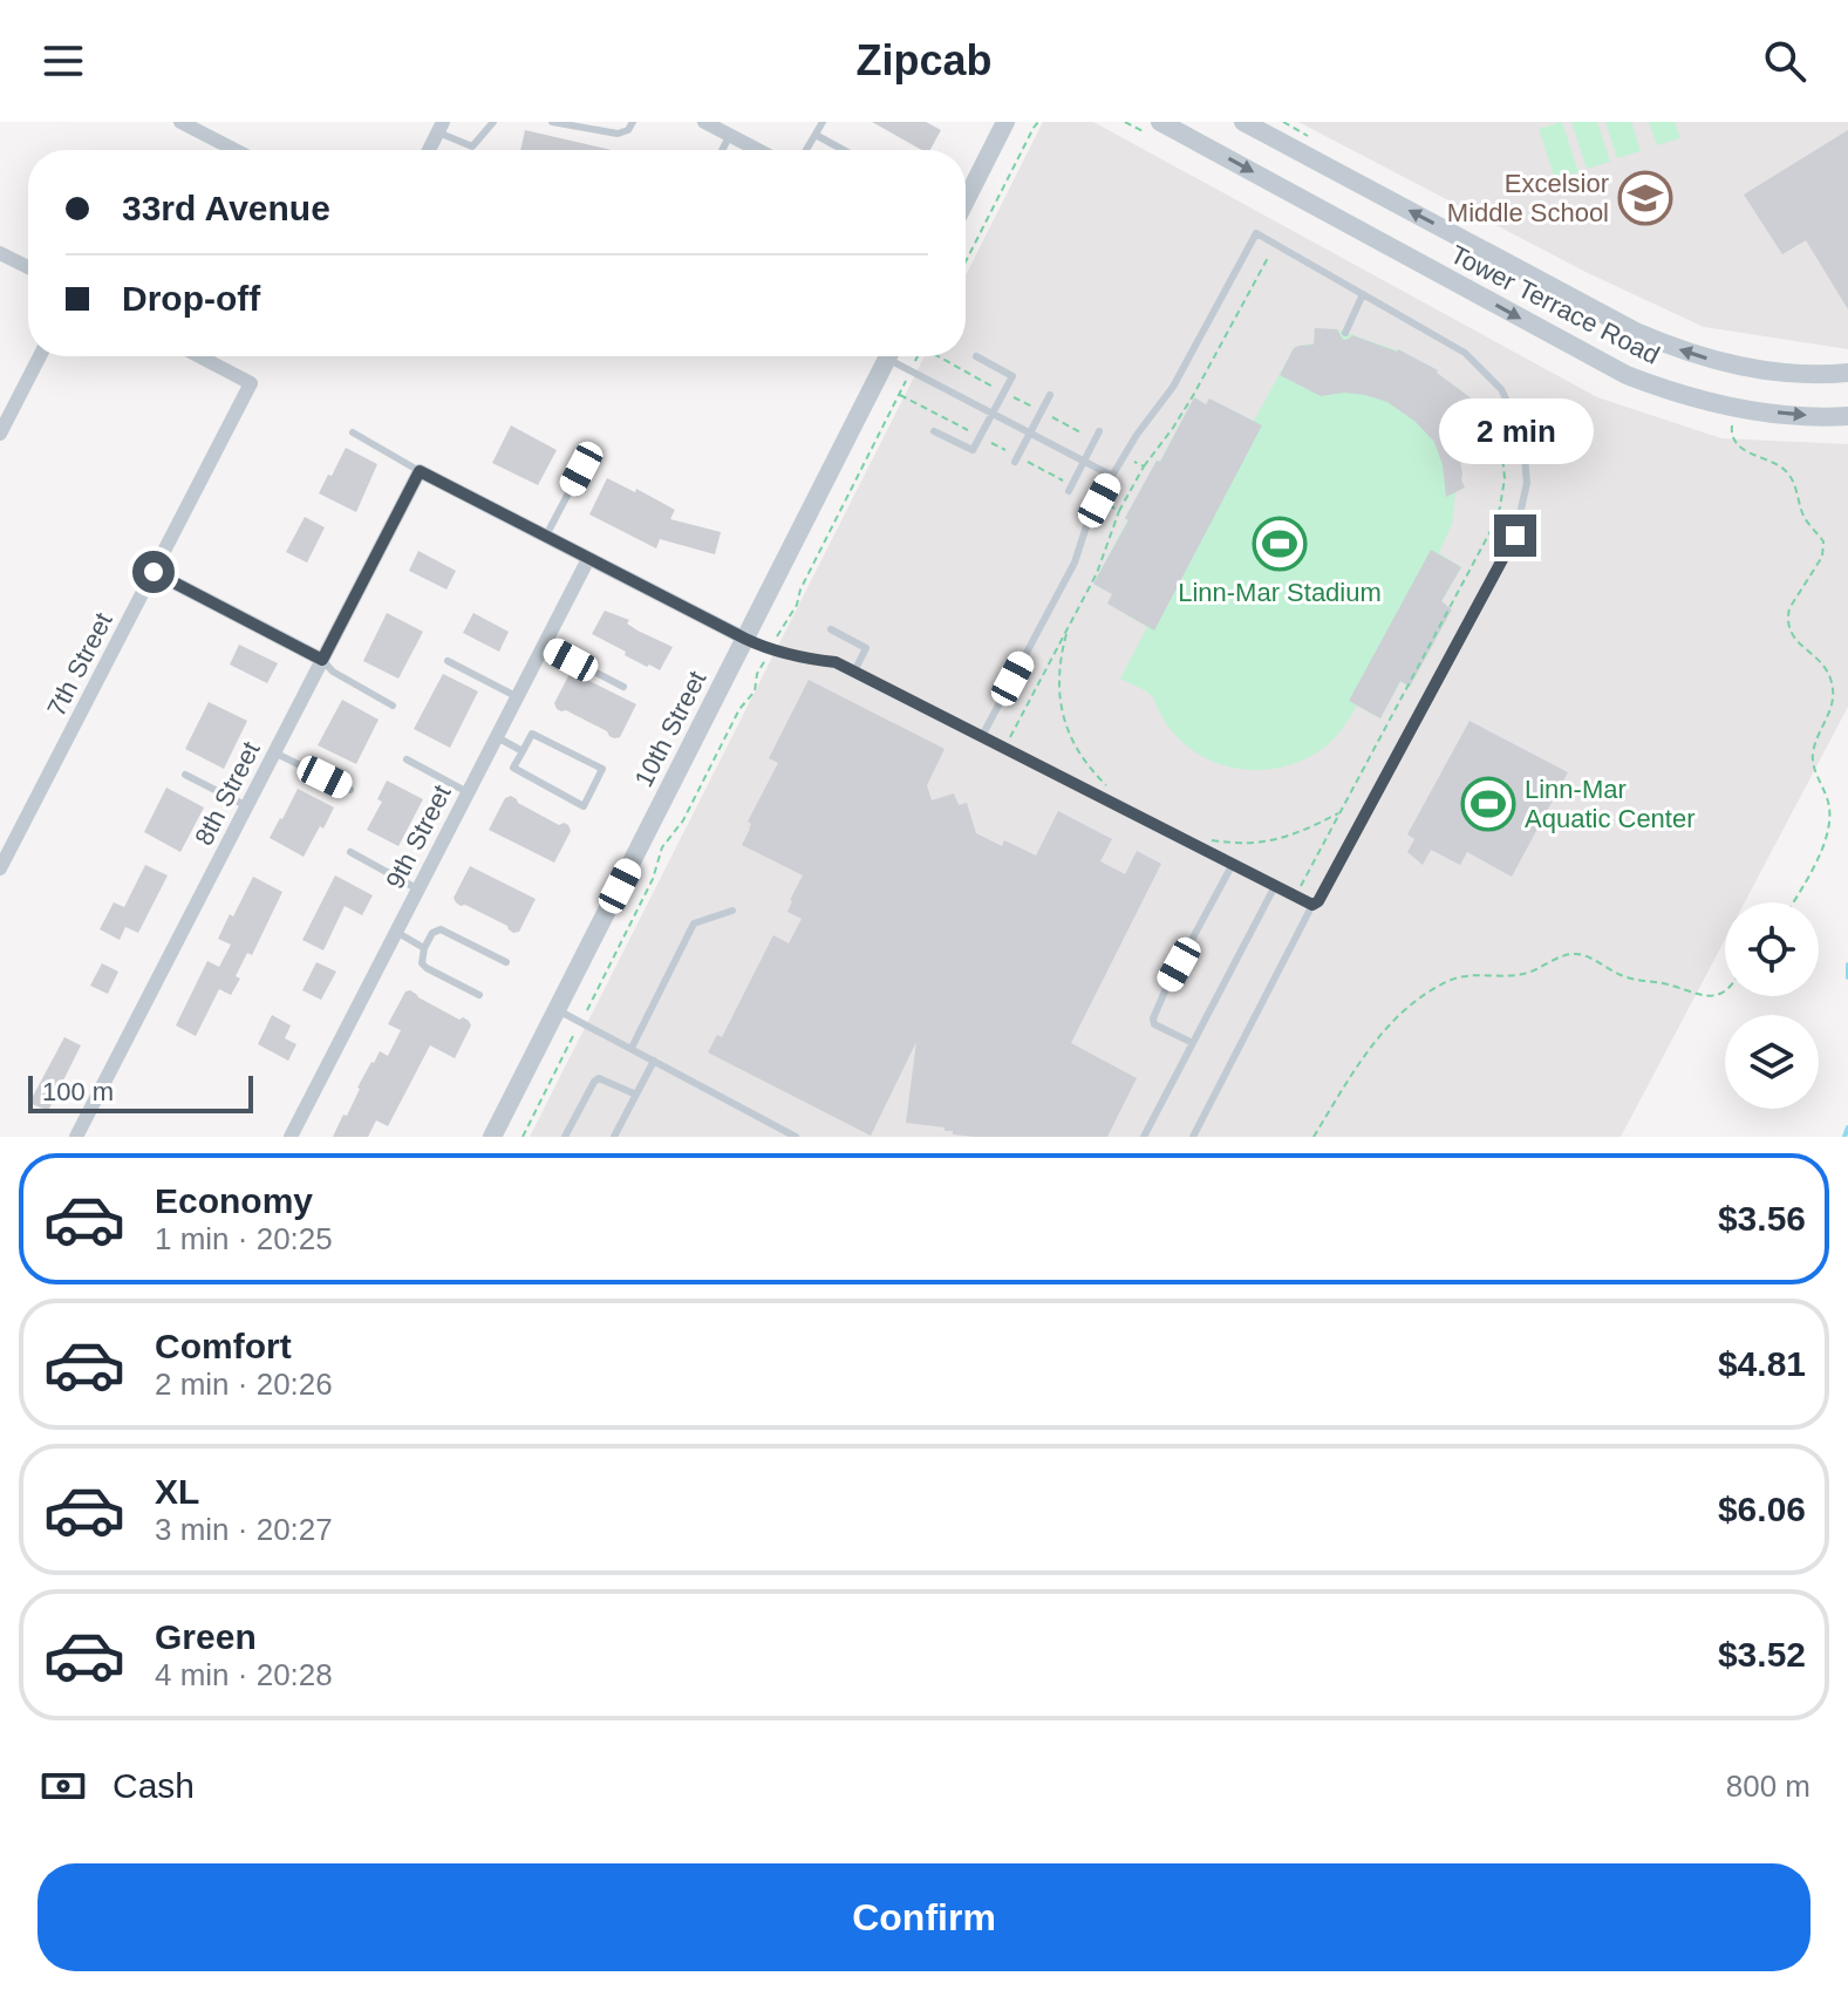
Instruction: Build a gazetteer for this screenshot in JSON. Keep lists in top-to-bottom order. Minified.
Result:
{"streets":{"street":["Tower Terrace Road","7th Street","10th Street","8th Street","9th Street"]},"places":{"school or university":["Excelsior Middle School"],"sports":["Linn-Mar Stadium","Linn-Mar Aquatic Center"]},"scale_bar":"100 m","page":{"header":"Zipcab","banner":["33rd Avenue","Drop-off"],"bubble":"2 min","scale":"100 m","list":[{"name":"Economy","note":"1 min · 20:25","value":"$3.56"},{"name":"Comfort","note":"2 min · 20:26","value":"$4.81"},{"name":"XL","note":"3 min · 20:27","value":"$6.06"},{"name":"Green","note":"4 min · 20:28","value":"$3.52"}],"pay":["Cash","800 m"],"buttons":"Confirm"}}
